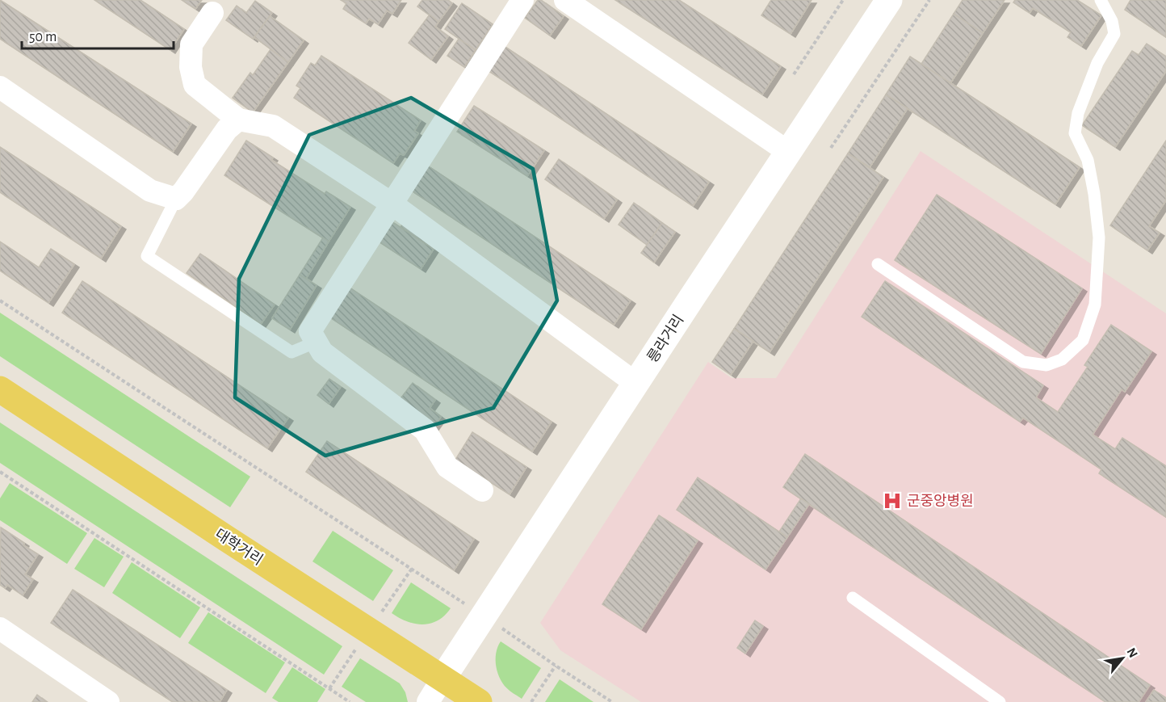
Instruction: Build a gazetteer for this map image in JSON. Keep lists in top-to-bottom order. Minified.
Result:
{"streets":{"main road":["릉라거리","대학거리"]},"crossings":[["릉라거리","대학거리"]],"places":{"hospital":["군중앙병원"]},"scale_bar":"50 m","north":"top right"}
